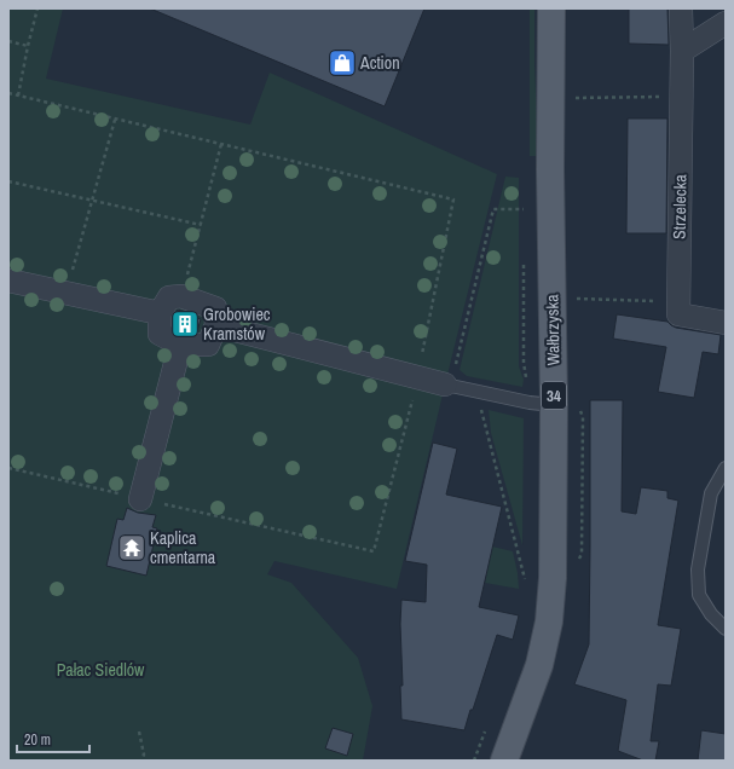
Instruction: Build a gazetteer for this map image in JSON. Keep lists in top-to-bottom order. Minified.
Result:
{"streets":{"main road":["Wałbrzyska","34"],"street":["Strzelecka"]},"parks":["Pałac Siedlów"],"places":{"shop":["Action"],"building":["Grobowiec Kramstów"],"temple":["Kaplica cmentarna"]},"scale_bar":"20 m"}
